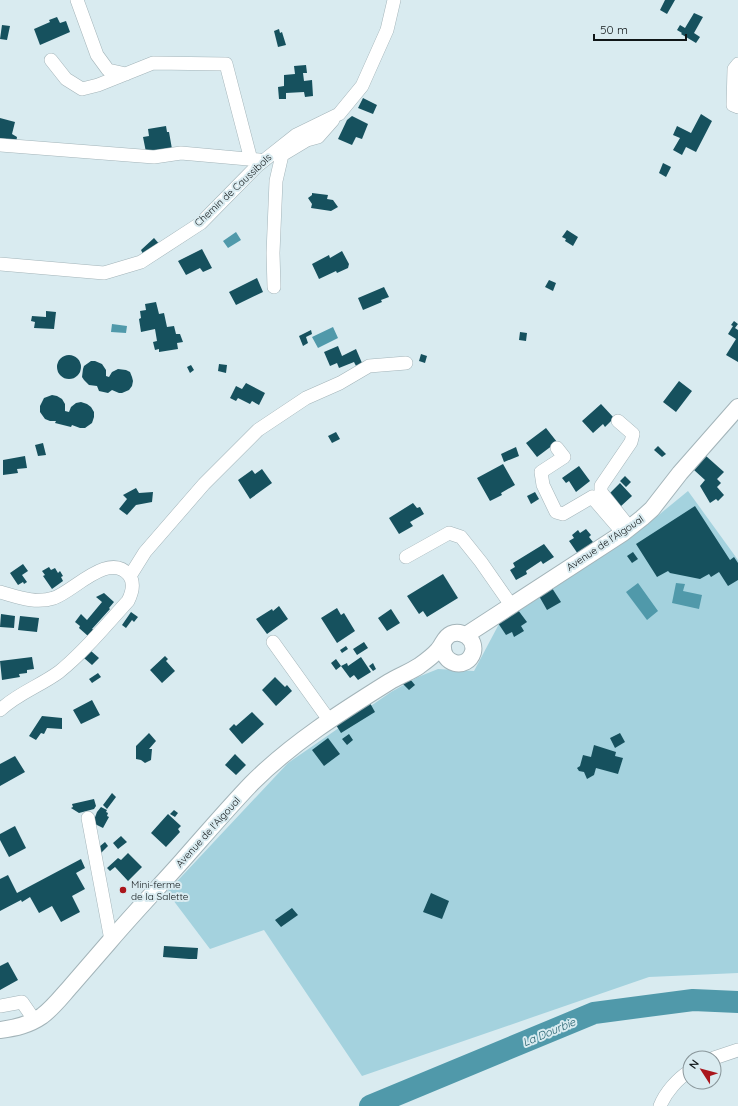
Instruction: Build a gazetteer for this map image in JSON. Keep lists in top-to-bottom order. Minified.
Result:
{"streets":{"main road":["Avenue de l'Aigoual"],"street":["Chemin de Caussibols"]},"water":["La Dourbie"],"places":["Mini-ferme de la Salette"],"scale_bar":"50 m","north":"top left"}
